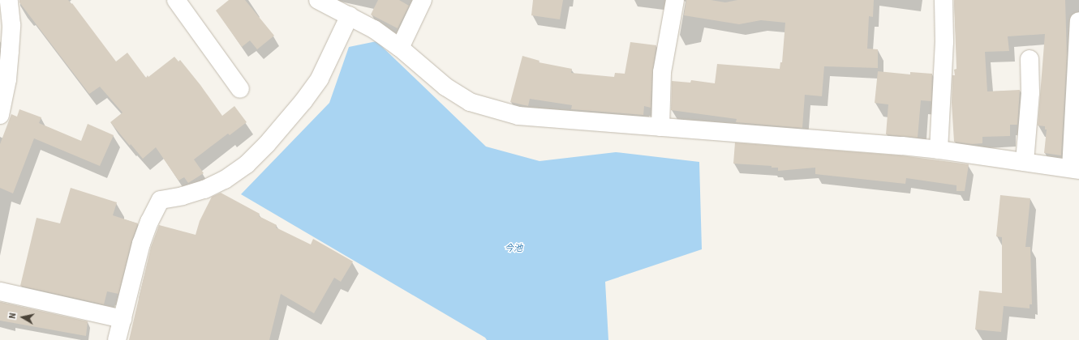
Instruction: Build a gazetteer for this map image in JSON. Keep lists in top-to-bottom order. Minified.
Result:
{"water":["今池"],"north":"left"}
